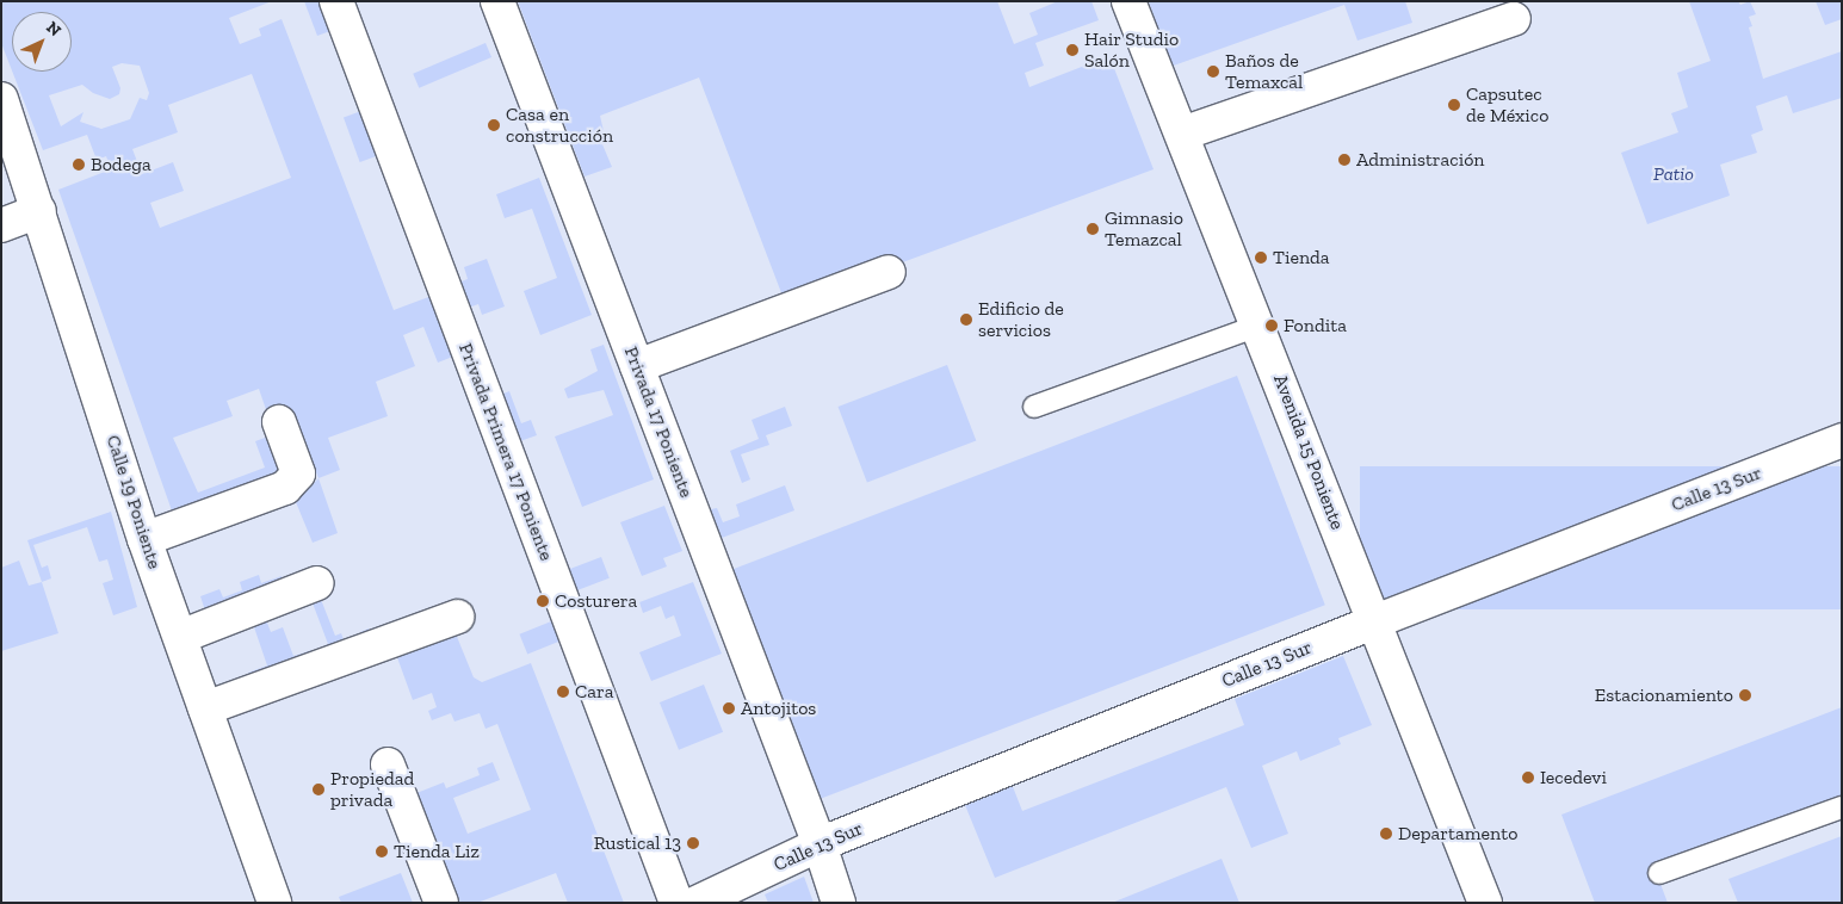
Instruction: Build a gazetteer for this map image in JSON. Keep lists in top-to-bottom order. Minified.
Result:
{"streets":{"street":["Privada 17 Poniente","Privada Primera 17 Poniente","Avenida 15 Poniente","Calle 13 Sur","Calle 19 Poniente"]},"crossings":[["Privada 17 Poniente","Calle 13 Sur"],["Avenida 15 Poniente","Calle 13 Sur"]],"parks":["Patio"],"places":["Hair Studio Salón","Baños de Temaxcal","Capsutec de México","Casa en construcción","Administración","Bodega","Gimnasio Temazcal","Tienda","Edificio de servicios","Fondita","Costurera","Cara","Estacionamiento","Antojitos","Iecedevi","Propiedad privada","Departamento","Rustical 13","Tienda Liz"],"north":"top right"}
